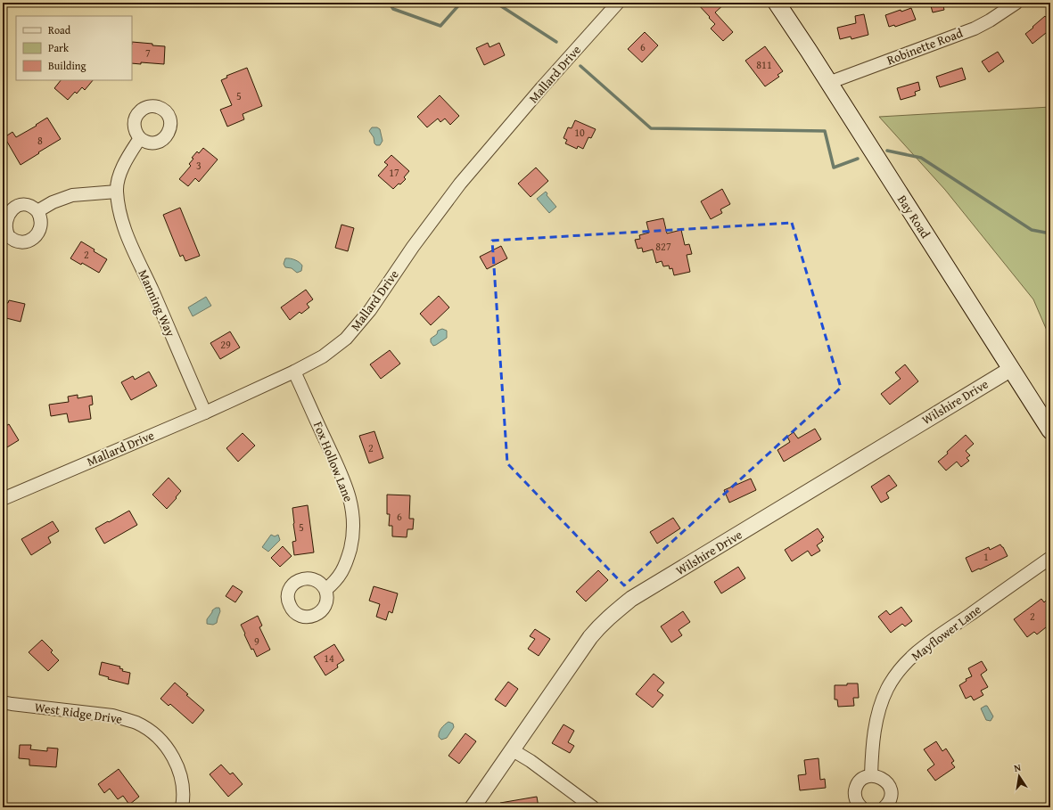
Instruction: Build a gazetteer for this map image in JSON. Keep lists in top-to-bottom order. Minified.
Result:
{"streets":{"main road":["Bay Road"],"street":["Robinette Road","Mallard Drive","Manning Way","Wilshire Drive","Fox Hollow Lane","Mayflower Lane","West Ridge Drive"]},"crossings":[["Robinette Road","Bay Road"],["Mallard Drive","Manning Way"],["Mallard Drive","Fox Hollow Lane"],["Bay Road","Wilshire Drive"]],"house_numbers":["6","7","811","5","10","8","3","17","827","2","29","2","6","5","1","2","9","14"],"legend":["Road","Park","Building"],"north":"top"}
